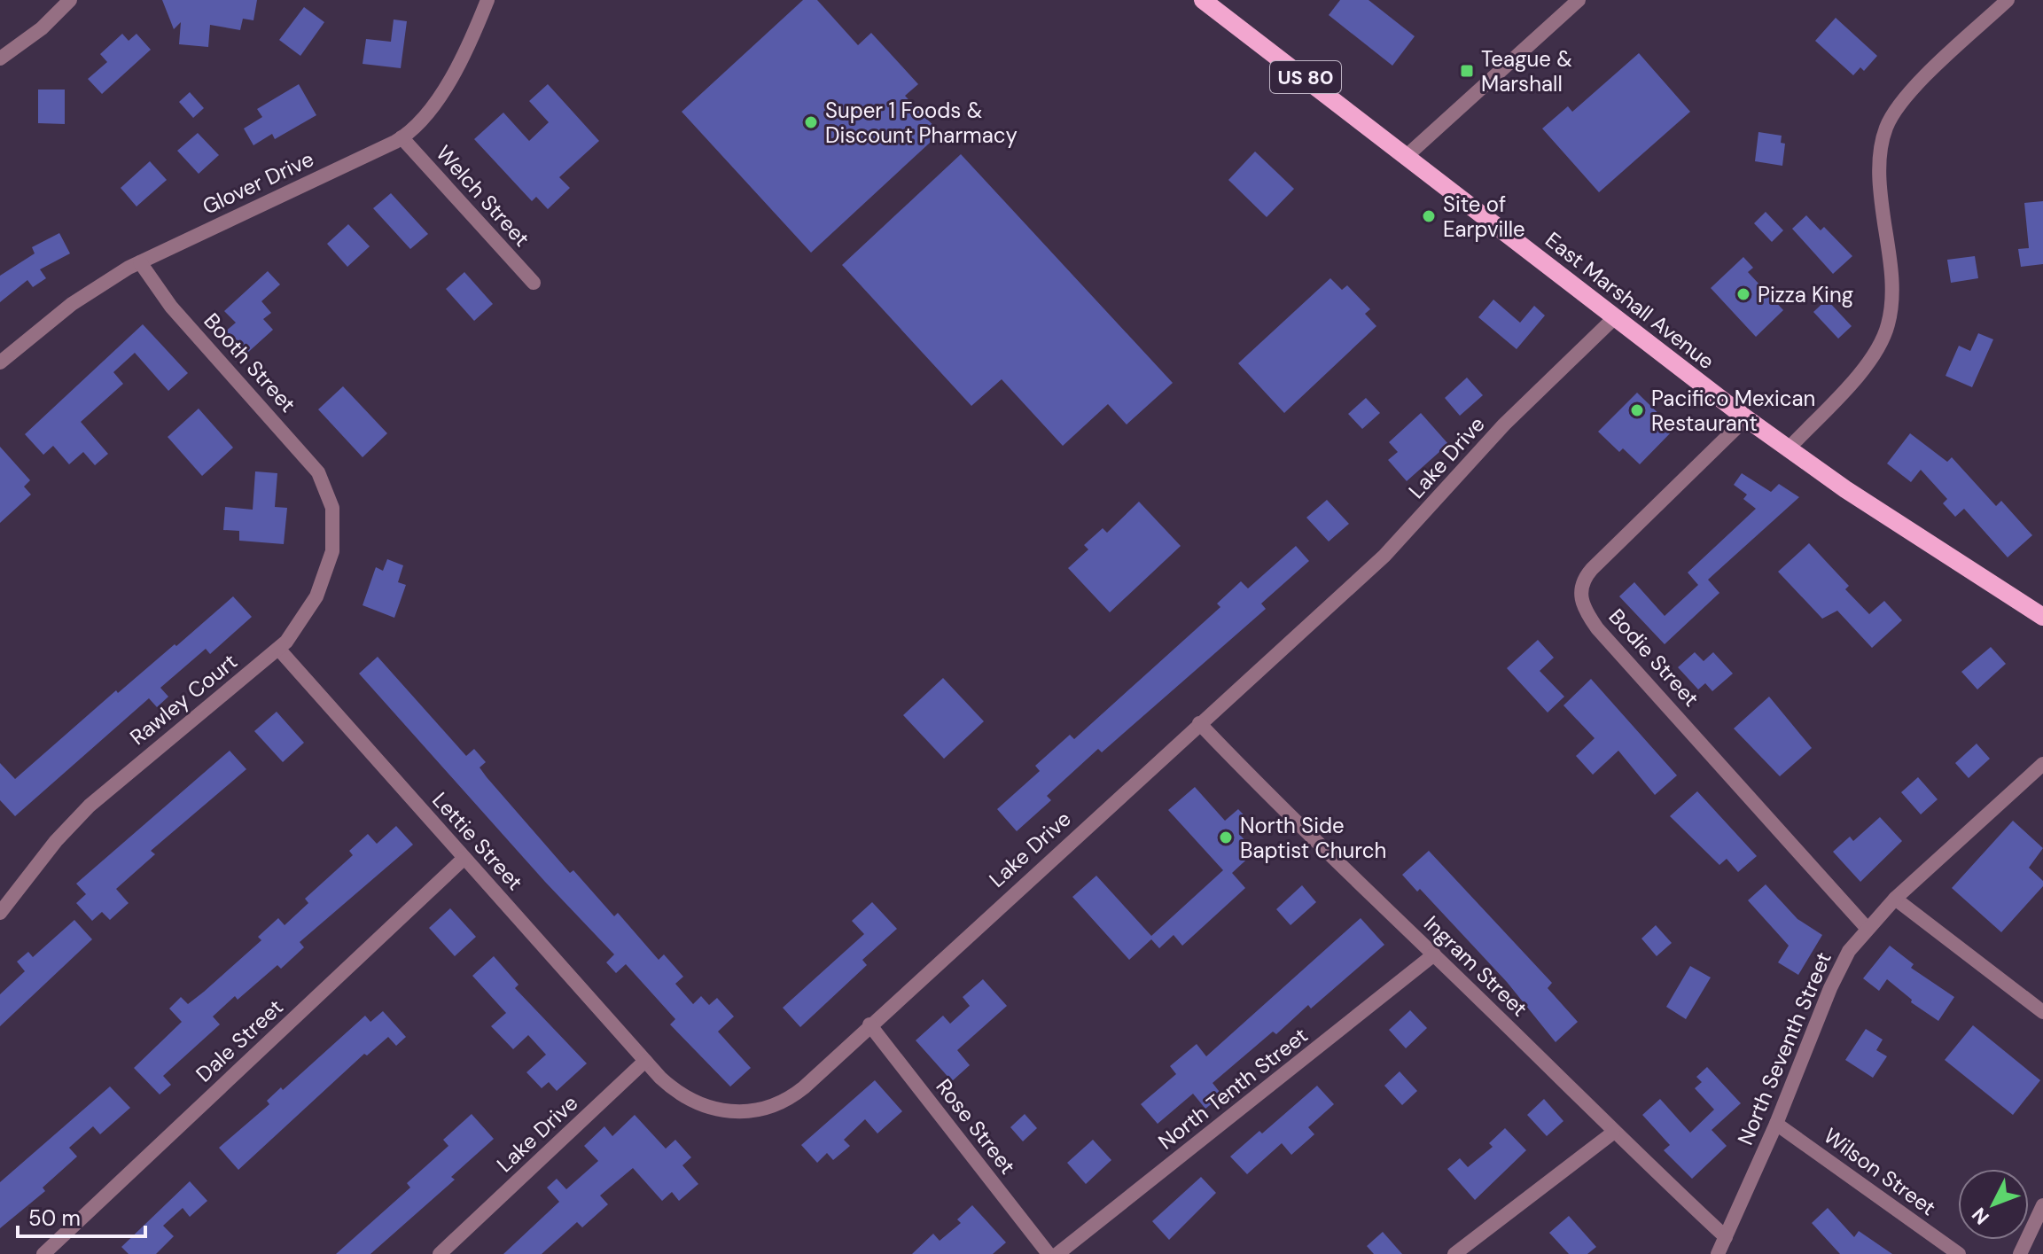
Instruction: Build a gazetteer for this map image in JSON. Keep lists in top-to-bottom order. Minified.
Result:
{"streets":{"main road":["US 80","East Marshall Avenue"],"street":["Glover Drive","Welch Street","Booth Street","Lake Drive","Bodie Street","Rawley Court","Lettie Street","Ingram Street","Dale Street","North Seventh Street","North Tenth Street","Rose Street","Wilson Street"]},"crossings":[["Glover Drive","Welch Street"],["Glover Drive","Booth Street"],["East Marshall Avenue","Lake Drive"],["East Marshall Avenue","Bodie Street"],["Booth Street","Rawley Court"],["Lake Drive","Lettie Street"],["Lake Drive","Ingram Street"],["Lake Drive","Rose Street"],["Bodie Street","North Seventh Street"],["Rawley Court","Lettie Street"],["Lettie Street","Dale Street"],["Ingram Street","North Seventh Street"],["Ingram Street","North Tenth Street"],["North Seventh Street","Wilson Street"]],"places":{"transit":["Teague & Marshall"],"other":["Super 1 Foods & Discount Pharmacy","Site of Earpville","Pizza King","Pacifico Mexican Restaurant","North Side Baptist Church"]},"scale_bar":"50 m","north":"bottom left"}
